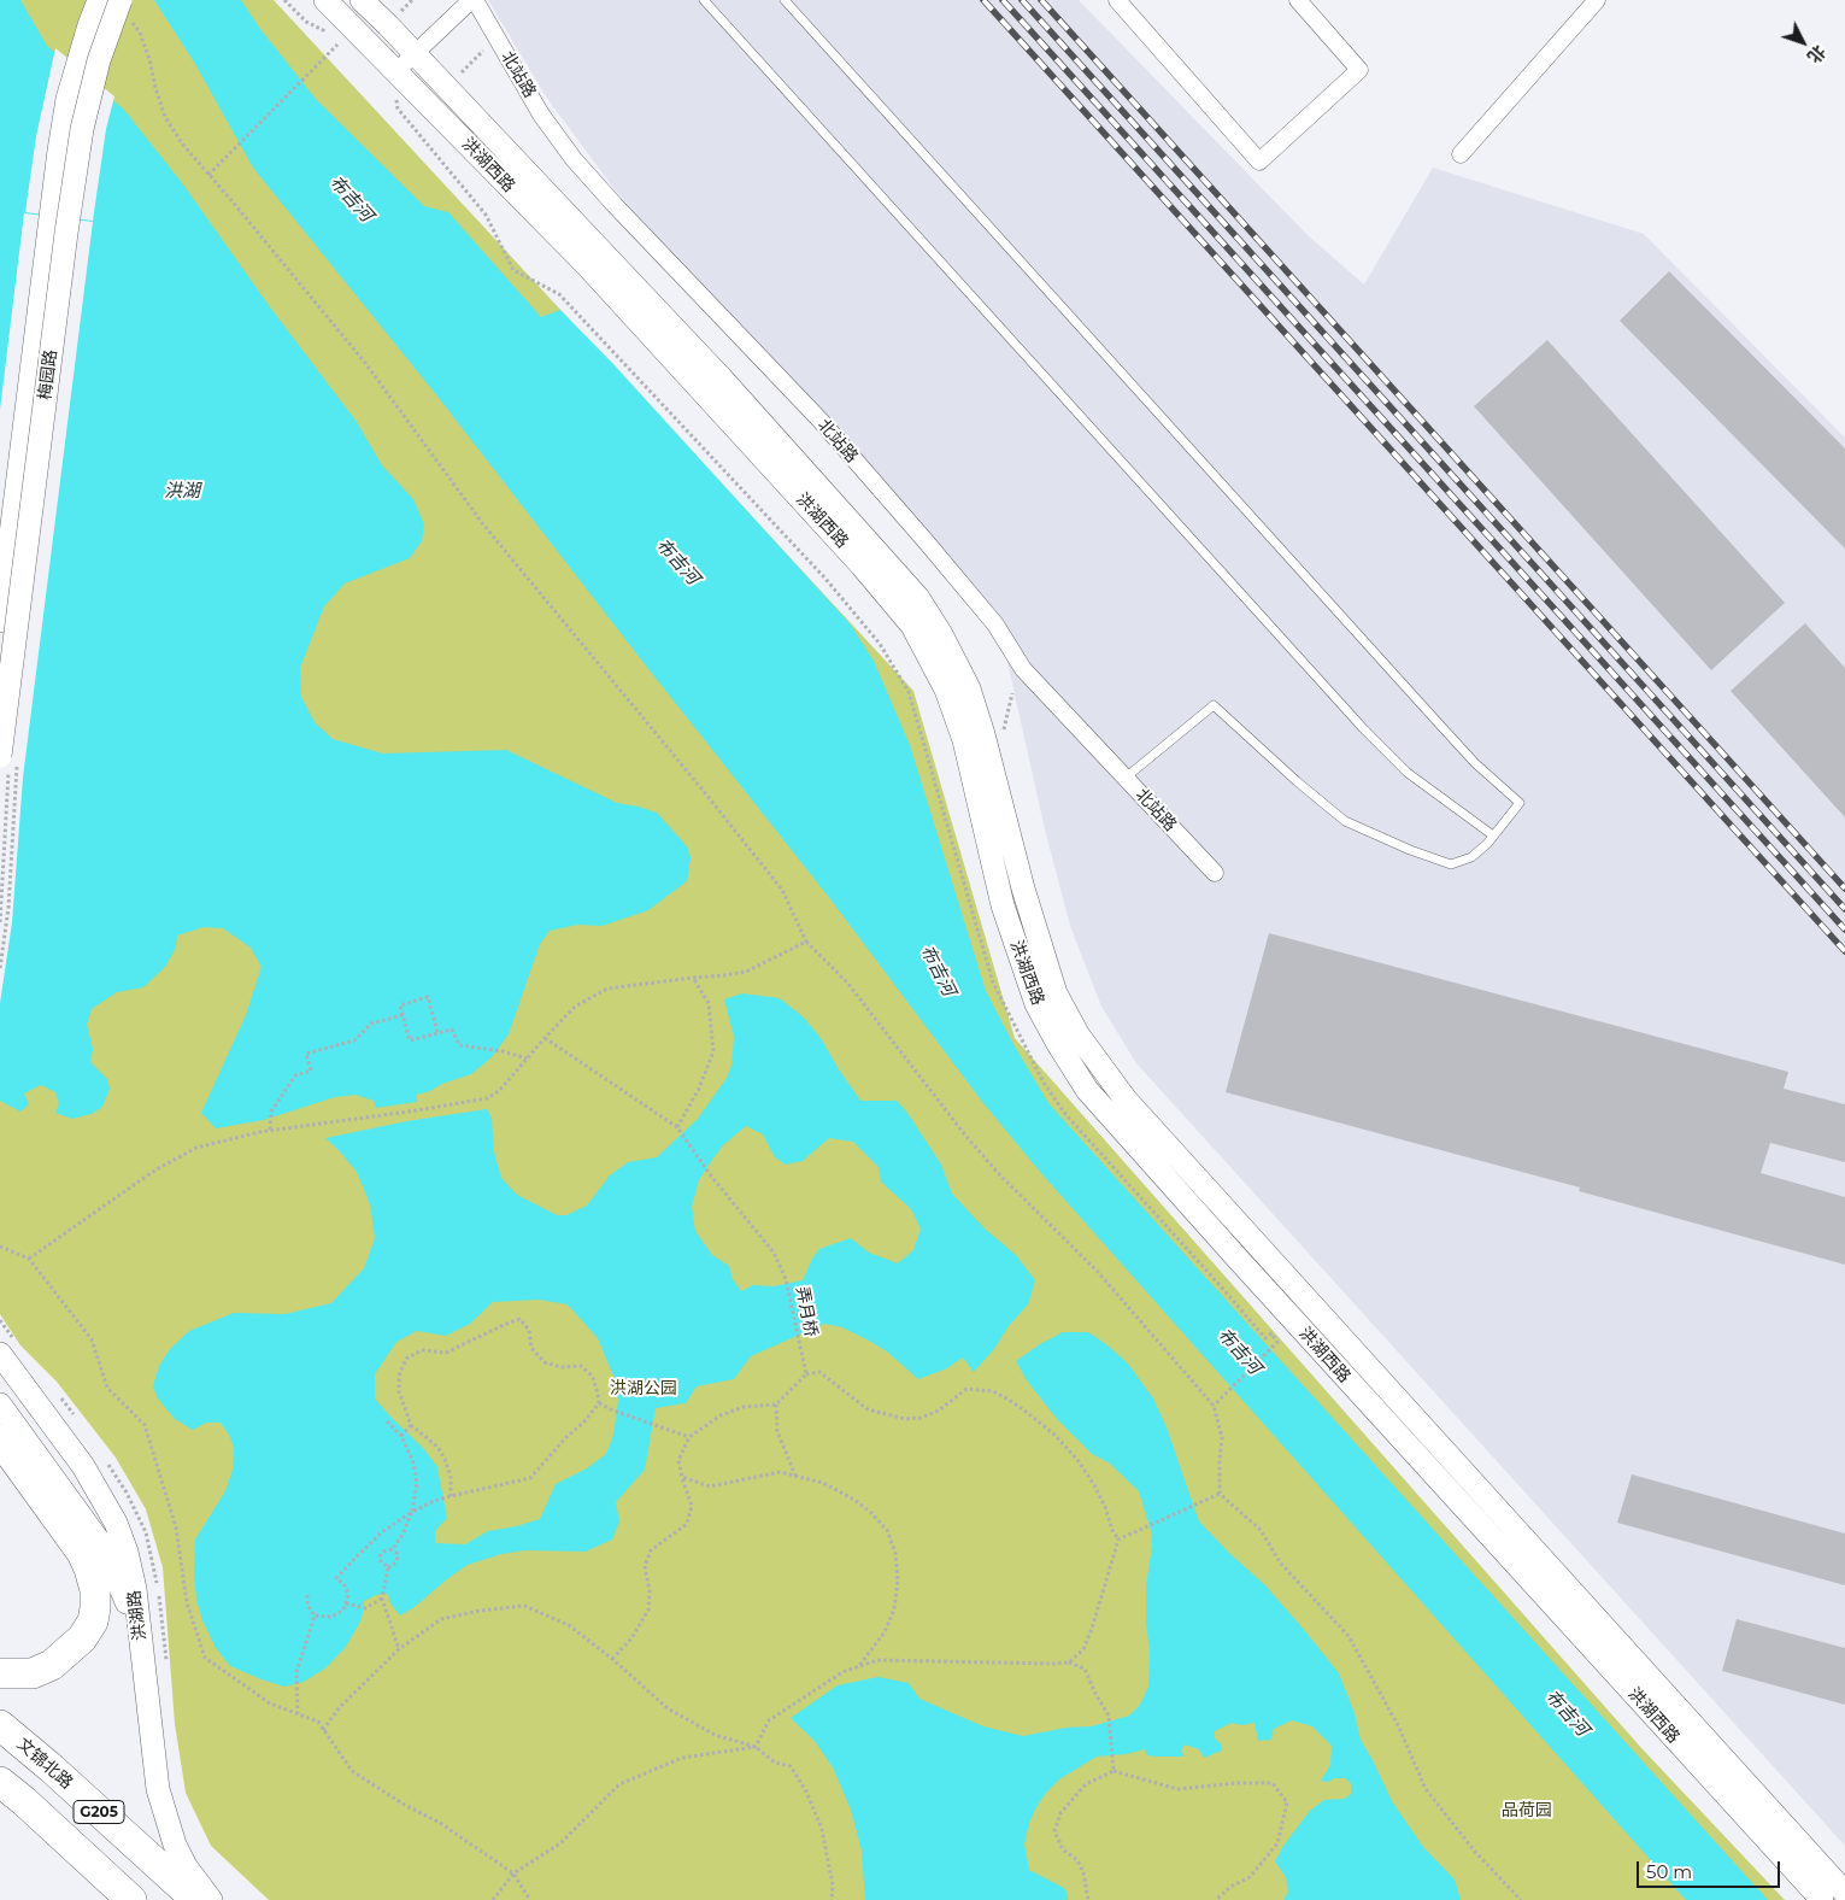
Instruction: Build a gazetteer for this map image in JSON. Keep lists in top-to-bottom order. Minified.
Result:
{"streets":{"highway":["文锦北路","G205"],"main road":["洪湖西路","梅园路","洪湖路"],"street":["北站路"],"path":["弄月桥"]},"water":["布吉河","洪湖"],"parks":["洪湖公园","品荷园"],"scale_bar":"50 m","north":"bottom right"}
